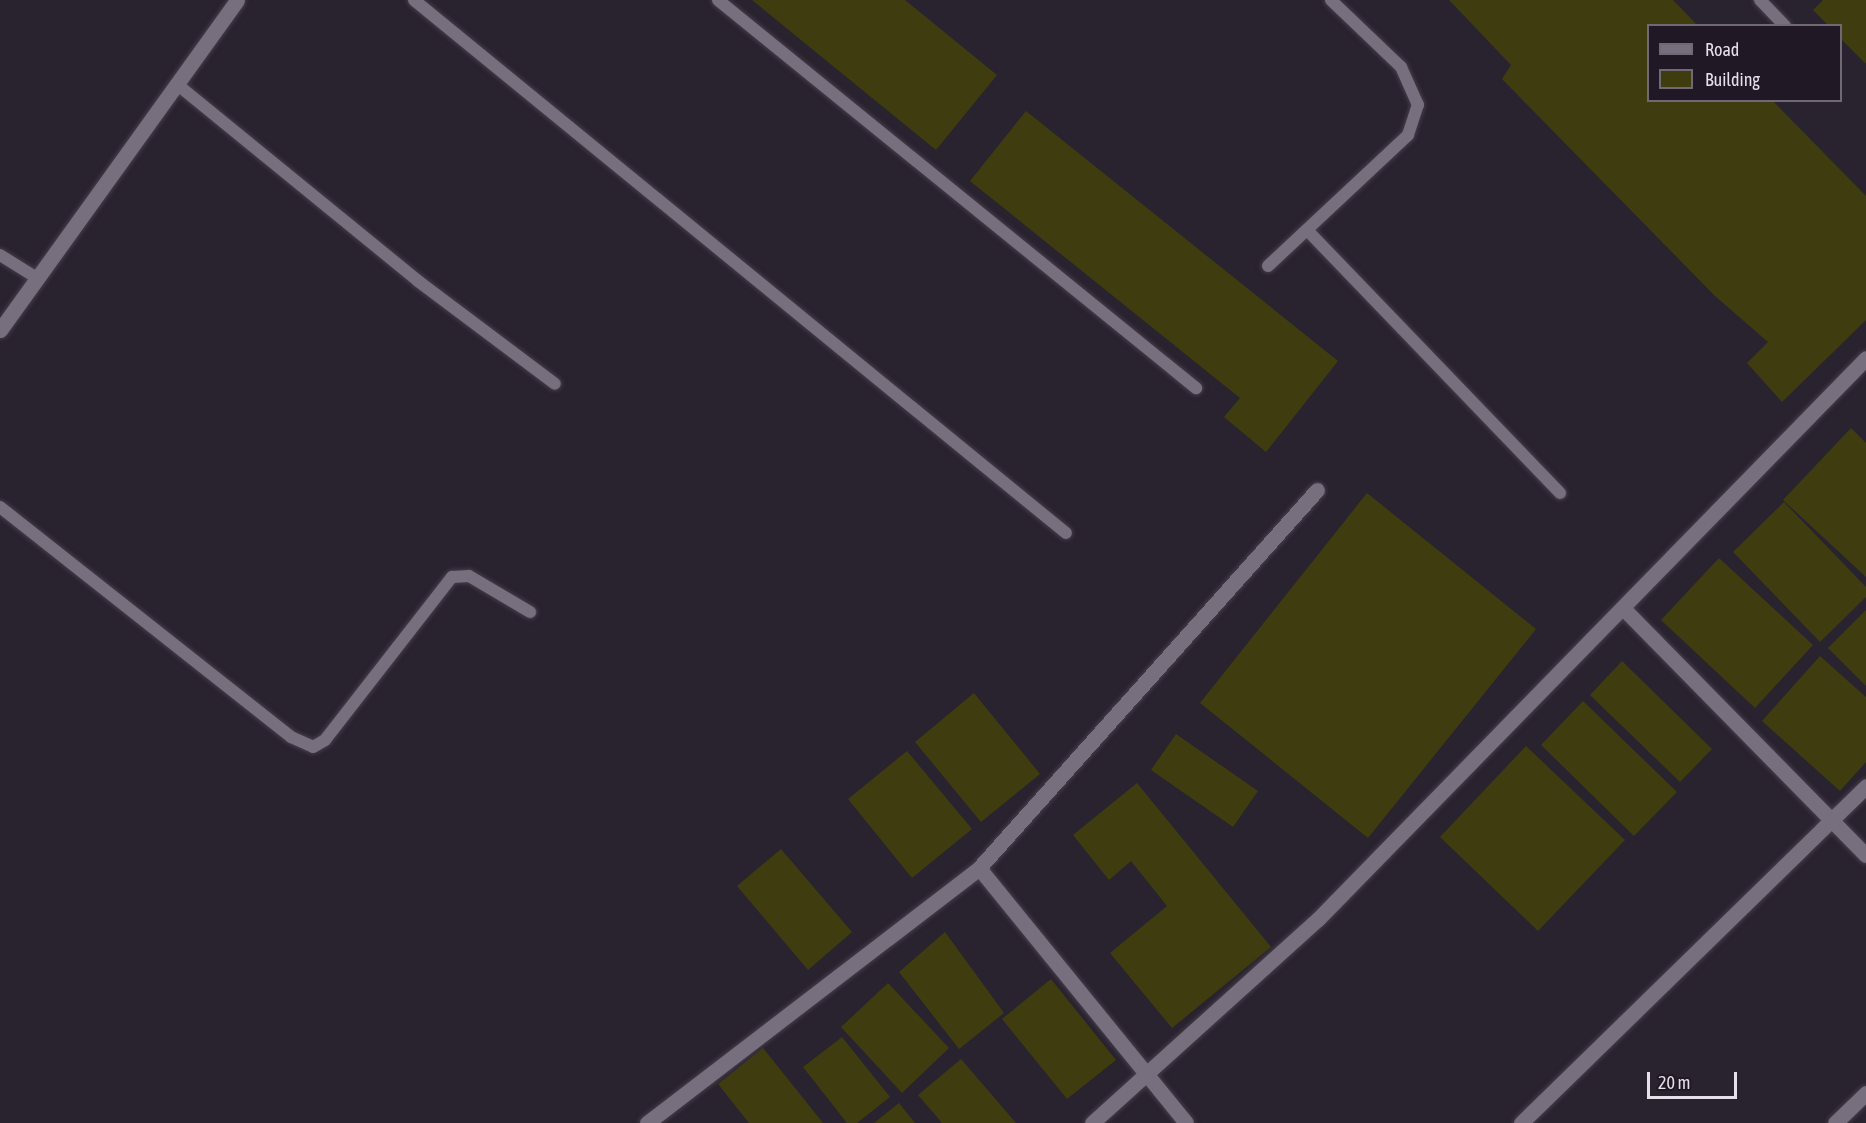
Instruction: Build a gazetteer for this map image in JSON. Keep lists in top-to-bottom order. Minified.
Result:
{"legend":["Road","Building"],"scale_bar":"20 m"}
